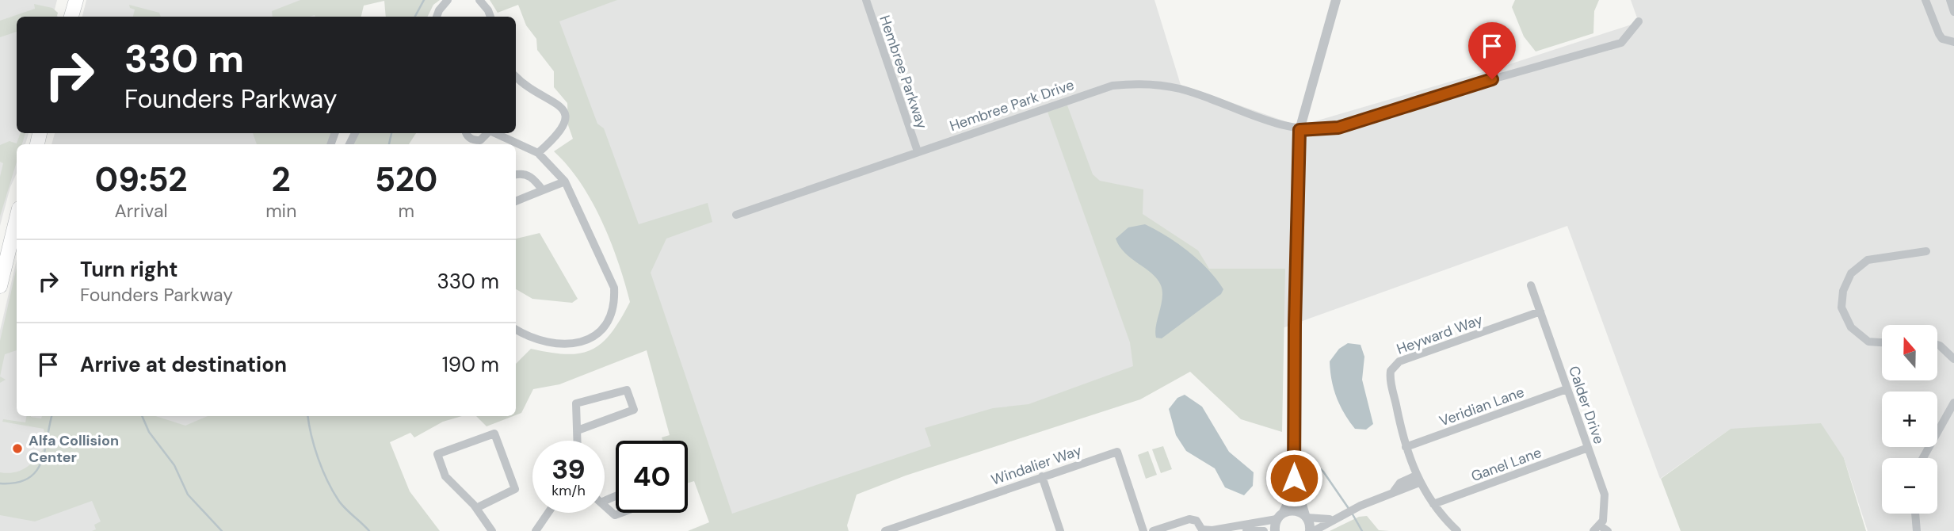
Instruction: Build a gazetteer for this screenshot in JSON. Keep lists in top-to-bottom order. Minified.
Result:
{"streets":{"street":["Hembree Parkway","Hembree Park Drive","Heyward Way","Calder Drive","Veridian Lane","Ganel Lane","Windalier Way"]},"crossings":[["Hembree Parkway","Hembree Park Drive"],["Heyward Way","Calder Drive"],["Heyward Way","Veridian Lane"],["Heyward Way","Ganel Lane"],["Calder Drive","Veridian Lane"],["Calder Drive","Ganel Lane"]],"places":["Alfa Collision Center"],"north":"top","page":{"turn":["330 m","Founders Parkway"],"eta":["09:52","Arrival","2","min","520","m"],"list":[{"name":"Turn right","note":"Founders Parkway","value":"330 m"},{"name":"Arrive at destination","value":"190 m"}],"map_buttons":["+","−"],"speed":"39 km/h","limit":"40"}}
